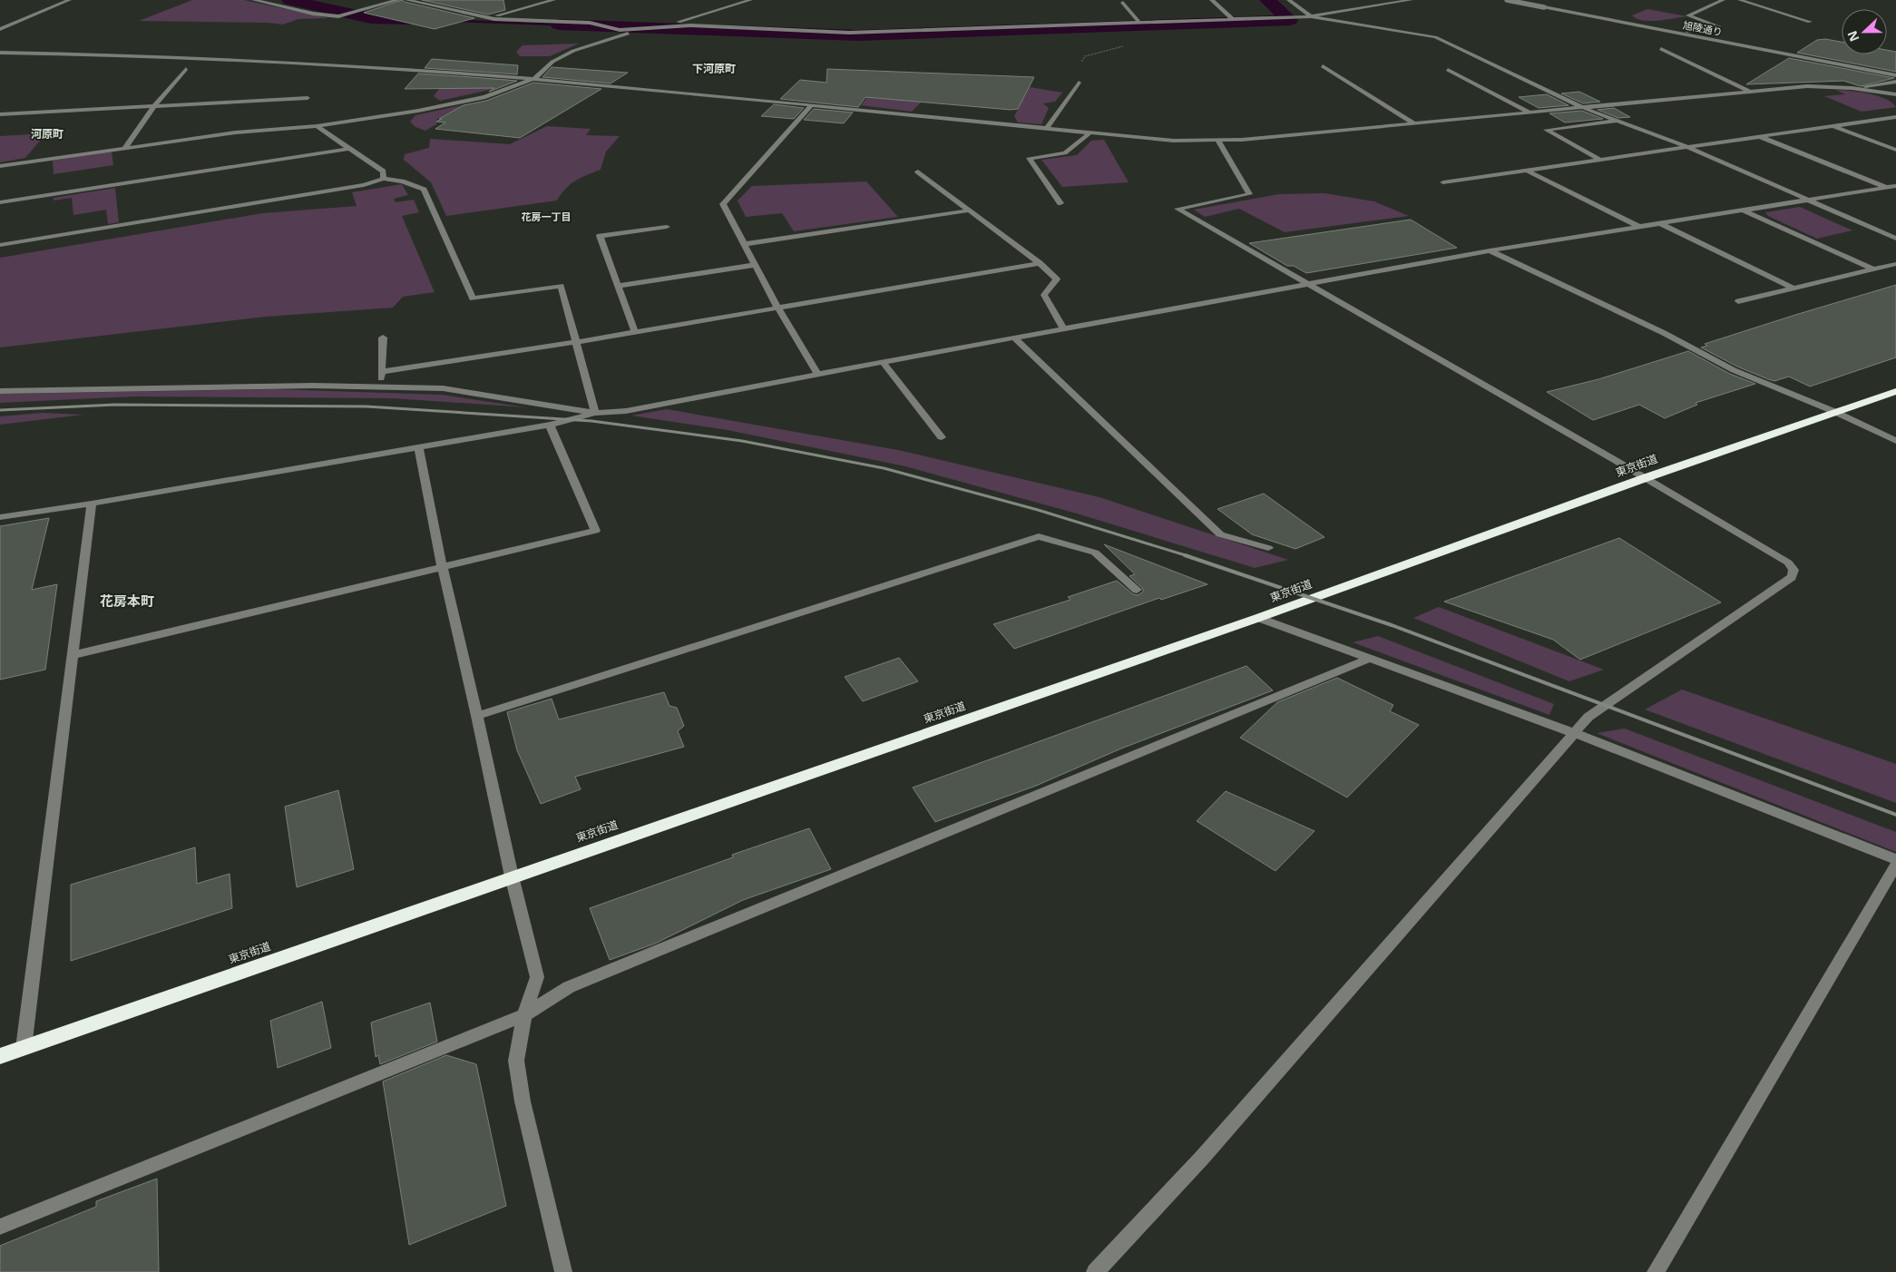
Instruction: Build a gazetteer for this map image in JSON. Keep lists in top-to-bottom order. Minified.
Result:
{"streets":{"highway":["東京街道"],"street":["旭陵通り"]},"districts":["下河原町","河原町","花房一丁目","花房本町"],"north":"left"}
